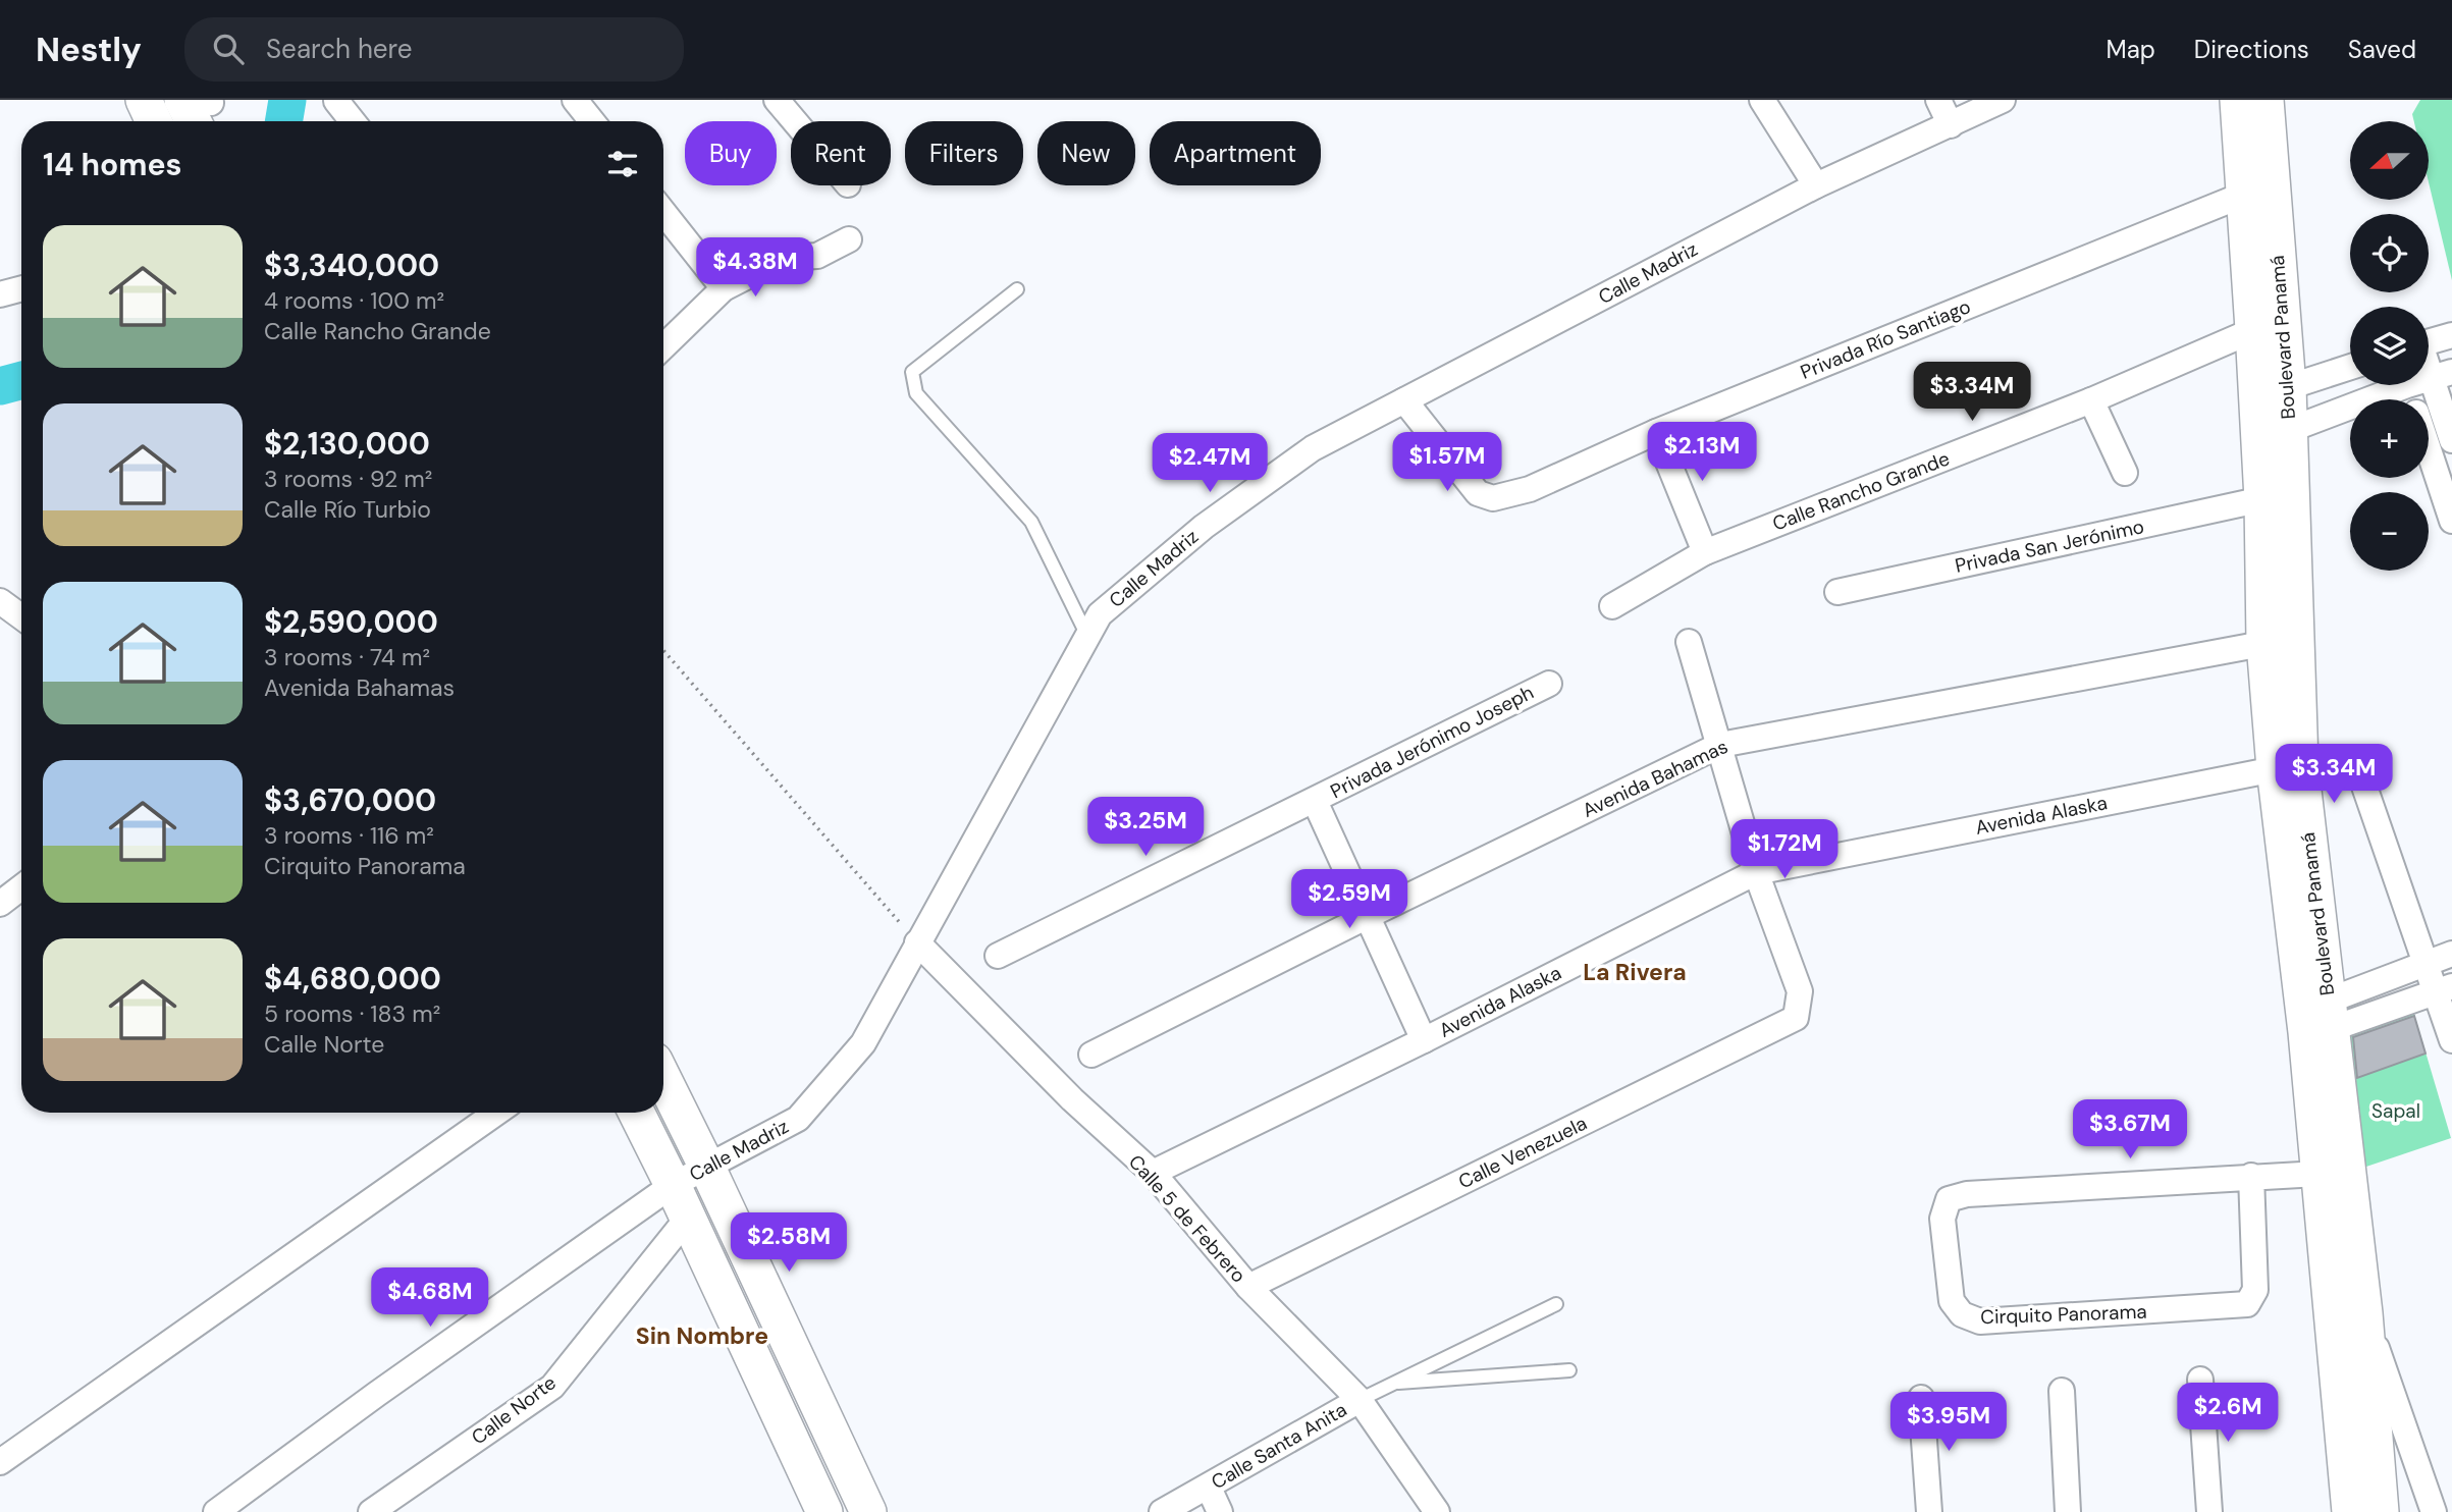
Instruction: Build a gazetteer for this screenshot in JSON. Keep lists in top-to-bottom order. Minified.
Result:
{"streets":{"street":["Calle Madriz","Boulevard Panamá","Privada Río Santiago","Calle Rancho Grande","Privada San Jerónimo","Privada Jerónimo Joseph","Avenida Bahamas","Avenida Alaska","Calle Venezuela","Calle 5 de Febrero","Cirquito Panorama","Calle Norte","Calle Santa Anita"]},"crossings":[["Calle Madriz","Privada Río Santiago"],["Calle Madriz","Calle 5 de Febrero"],["Boulevard Panamá","Privada Río Santiago"],["Boulevard Panamá","Calle Rancho Grande"],["Boulevard Panamá","Privada San Jerónimo"],["Boulevard Panamá","Avenida Bahamas"],["Boulevard Panamá","Avenida Alaska"],["Boulevard Panamá","Cirquito Panorama"],["Avenida Alaska","Calle Venezuela"],["Avenida Alaska","Calle 5 de Febrero"],["Calle Venezuela","Calle 5 de Febrero"],["Calle 5 de Febrero","Calle Santa Anita"]],"districts":["La Rivera","Sin Nombre"],"parks":["Sapal"],"north":"left","page":{"header":"Nestly","search":"Search here","nav":["Map","Directions","Saved"],"map_buttons":["+","−"],"chip":["Buy","Rent","Filters","New","Apartment"],"heading":"14 homes","list":[{"name":"$3,340,000","note":"4 rooms · 100 m² · Calle Rancho Grande"},{"name":"$2,130,000","note":"3 rooms · 92 m² · Calle Río Turbio"},{"name":"$2,590,000","note":"3 rooms · 74 m² · Avenida Bahamas"},{"name":"$3,670,000","note":"3 rooms · 116 m² · Cirquito Panorama"},{"name":"$4,680,000","note":"5 rooms · 183 m² · Calle Norte"}],"price":["$4.38M","$3.34M","$2.13M","$1.57M","$2.47M","$3.34M","$3.25M","$1.72M","$2.59M","$3.67M","$2.58M","$4.68M","$2.6M","$3.95M"]}}
